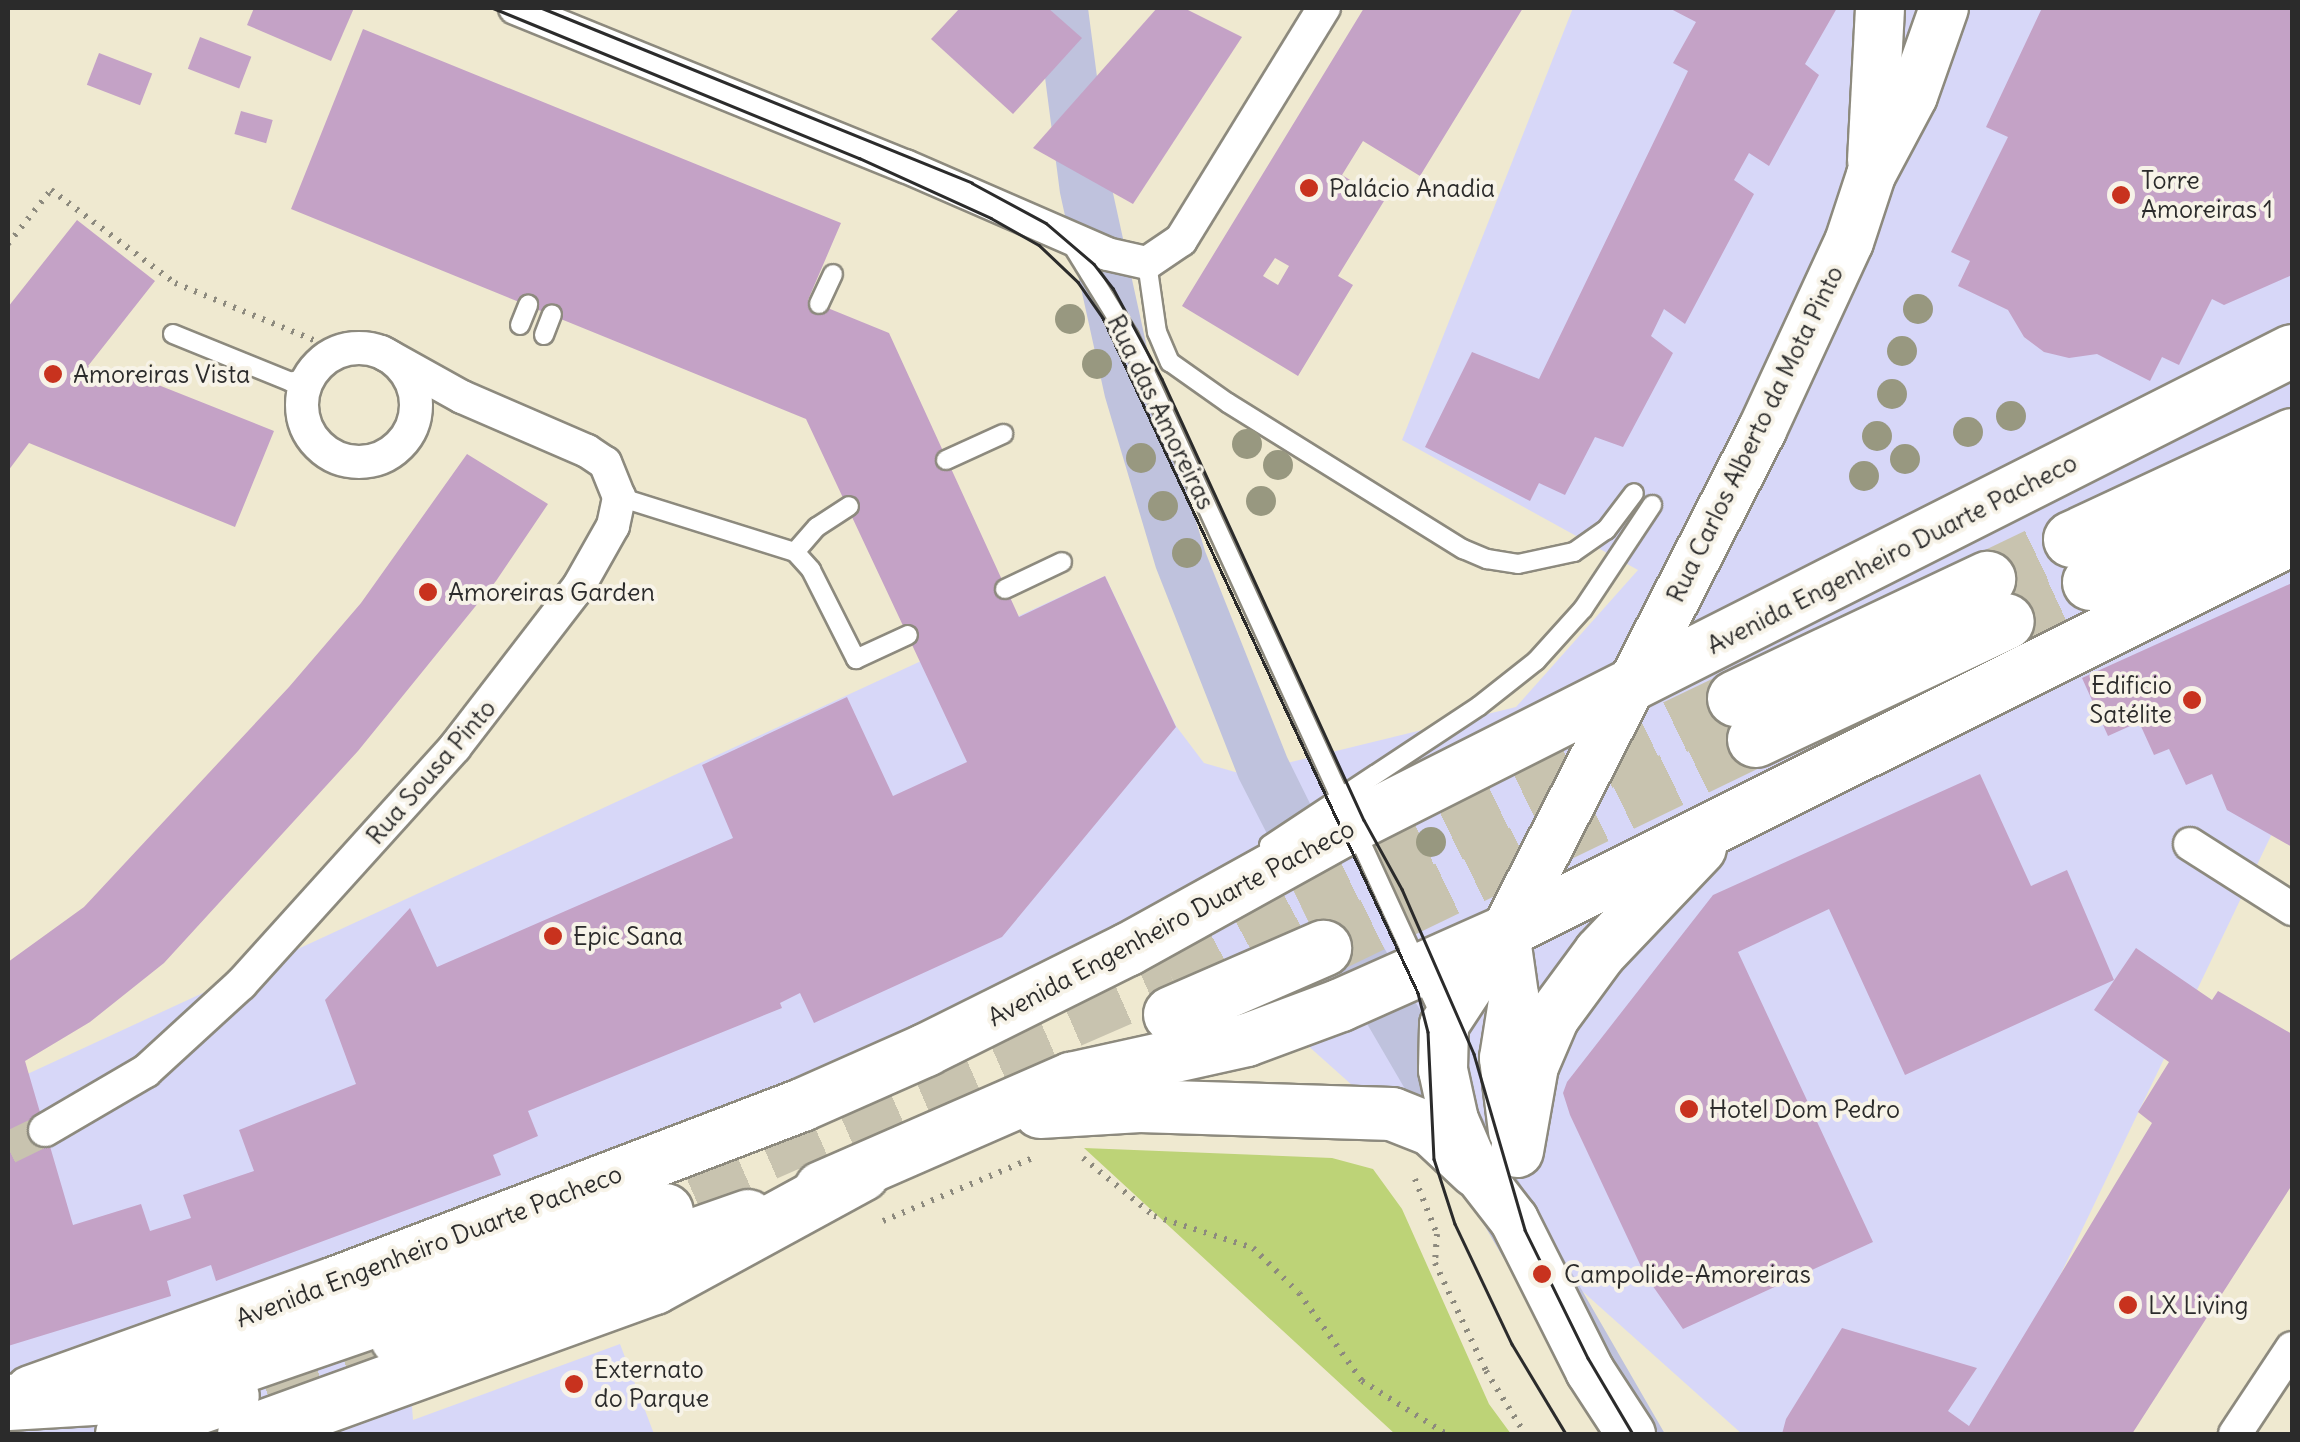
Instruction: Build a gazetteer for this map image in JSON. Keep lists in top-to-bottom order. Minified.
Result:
{"streets":{"main road":["Rua Carlos Alberto da Mota Pinto","Avenida Engenheiro Duarte Pacheco"],"street":["Rua Sousa Pinto"],"lane":["Rua das Amoreiras"]},"crossings":[["Rua das Amoreiras","Rua Carlos Alberto da Mota Pinto"],["Rua das Amoreiras","Avenida Engenheiro Duarte Pacheco"],["Rua Carlos Alberto da Mota Pinto","Avenida Engenheiro Duarte Pacheco"]],"places":["Palácio Anadia","Torre Amoreiras 1","Amoreiras Vista","Amoreiras Garden","Edificio Satélite","Epic Sana","Hotel Dom Pedro","Campolide-Amoreiras","LX Living","Externato do Parque"]}
